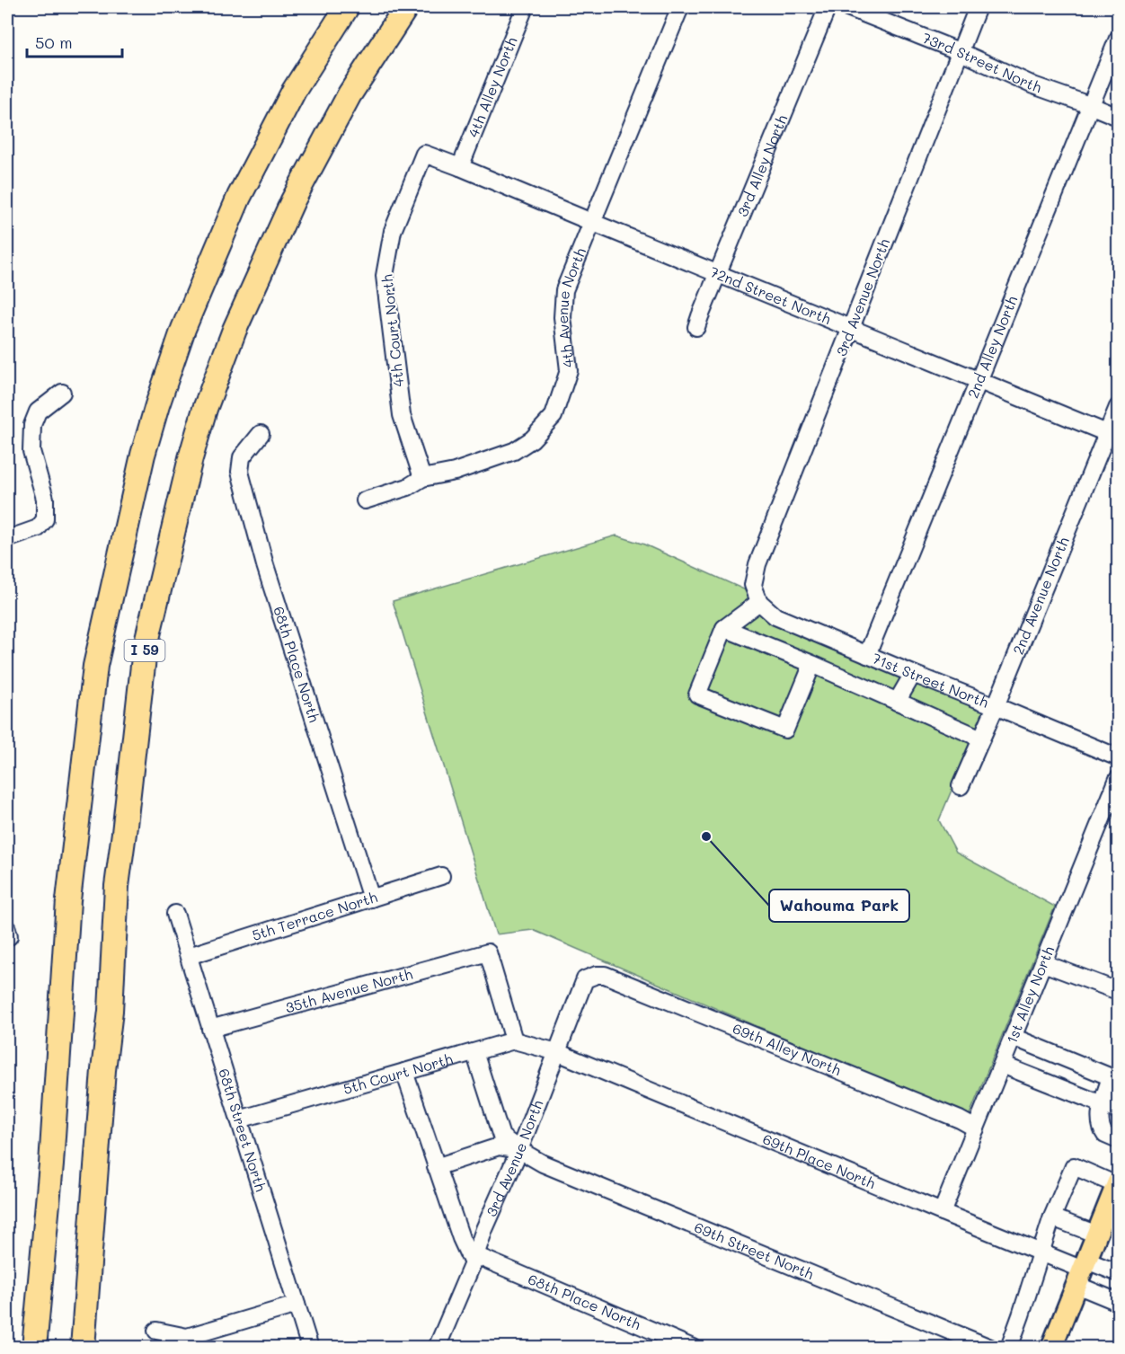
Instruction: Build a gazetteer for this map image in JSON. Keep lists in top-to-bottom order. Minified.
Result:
{"streets":{"highway":["I 59"],"street":["73rd Street North","4th Alley North","3rd Alley North","72nd Street North","3rd Avenue North","4th Avenue North","4th Court North","2nd Alley North","2nd Avenue North","68th Place North","71st Street North","5th Terrace North","35th Avenue North","1st Alley North","69th Alley North","5th Court North","68th Street North","69th Place North","69th Street North"]},"crossings":[["73rd Street North","3rd Avenue North"],["73rd Street North","2nd Alley North"],["4th Alley North","72nd Street North"],["3rd Alley North","72nd Street North"],["72nd Street North","3rd Avenue North"],["72nd Street North","4th Avenue North"],["72nd Street North","4th Court North"],["72nd Street North","2nd Alley North"],["72nd Street North","2nd Avenue North"],["3rd Avenue North","68th Place North"],["3rd Avenue North","71st Street North"],["3rd Avenue North","69th Alley North"],["3rd Avenue North","69th Place North"],["3rd Avenue North","69th Street North"],["4th Avenue North","4th Court North"],["2nd Alley North","71st Street North"],["2nd Avenue North","71st Street North"],["68th Place North","5th Terrace North"],["5th Terrace North","68th Street North"],["35th Avenue North","5th Court North"],["35th Avenue North","68th Street North"],["1st Alley North","69th Alley North"],["1st Alley North","69th Place North"],["5th Court North","68th Street North"]],"places":["Wahouma Park"],"scale_bar":"50 m"}
